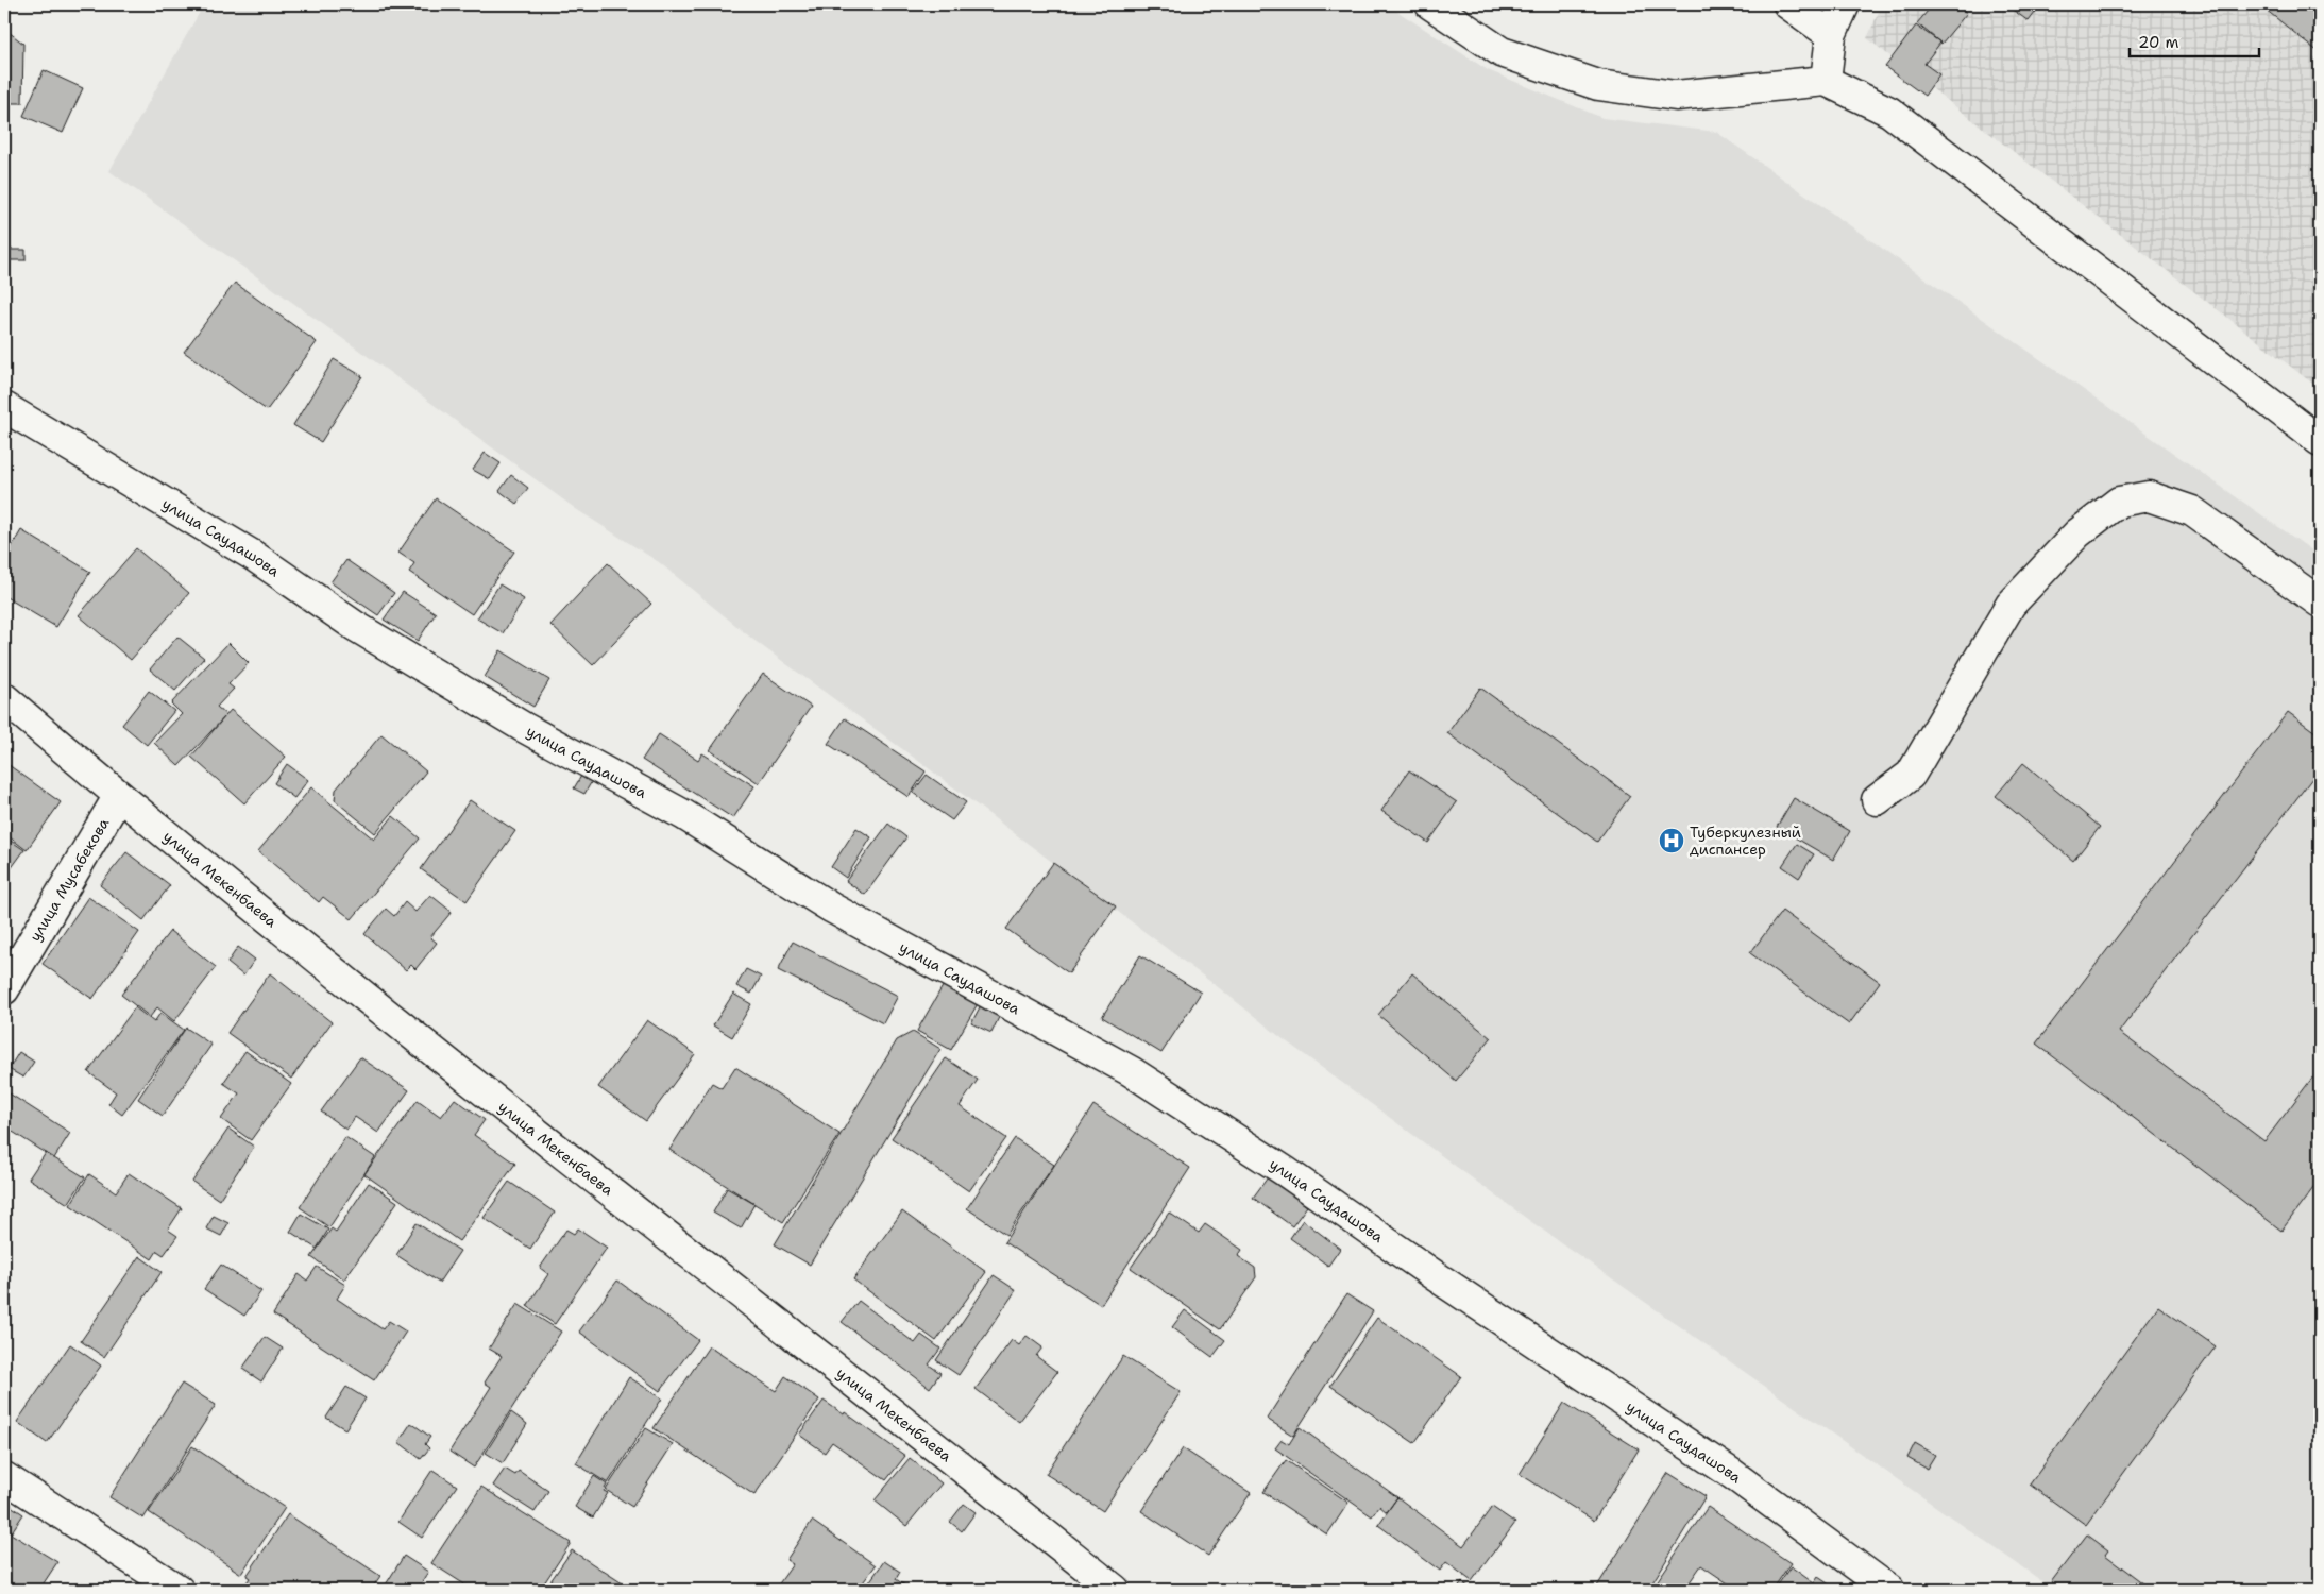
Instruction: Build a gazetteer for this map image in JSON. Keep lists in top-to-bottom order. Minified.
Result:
{"streets":{"street":["улица Саудашова","улица Мусабекова","улица Мекенбаева"]},"crossings":[["улица Мусабекова","улица Мекенбаева"]],"places":{"hospital":["Туберкулезный диспансер"]},"scale_bar":"20 m"}
